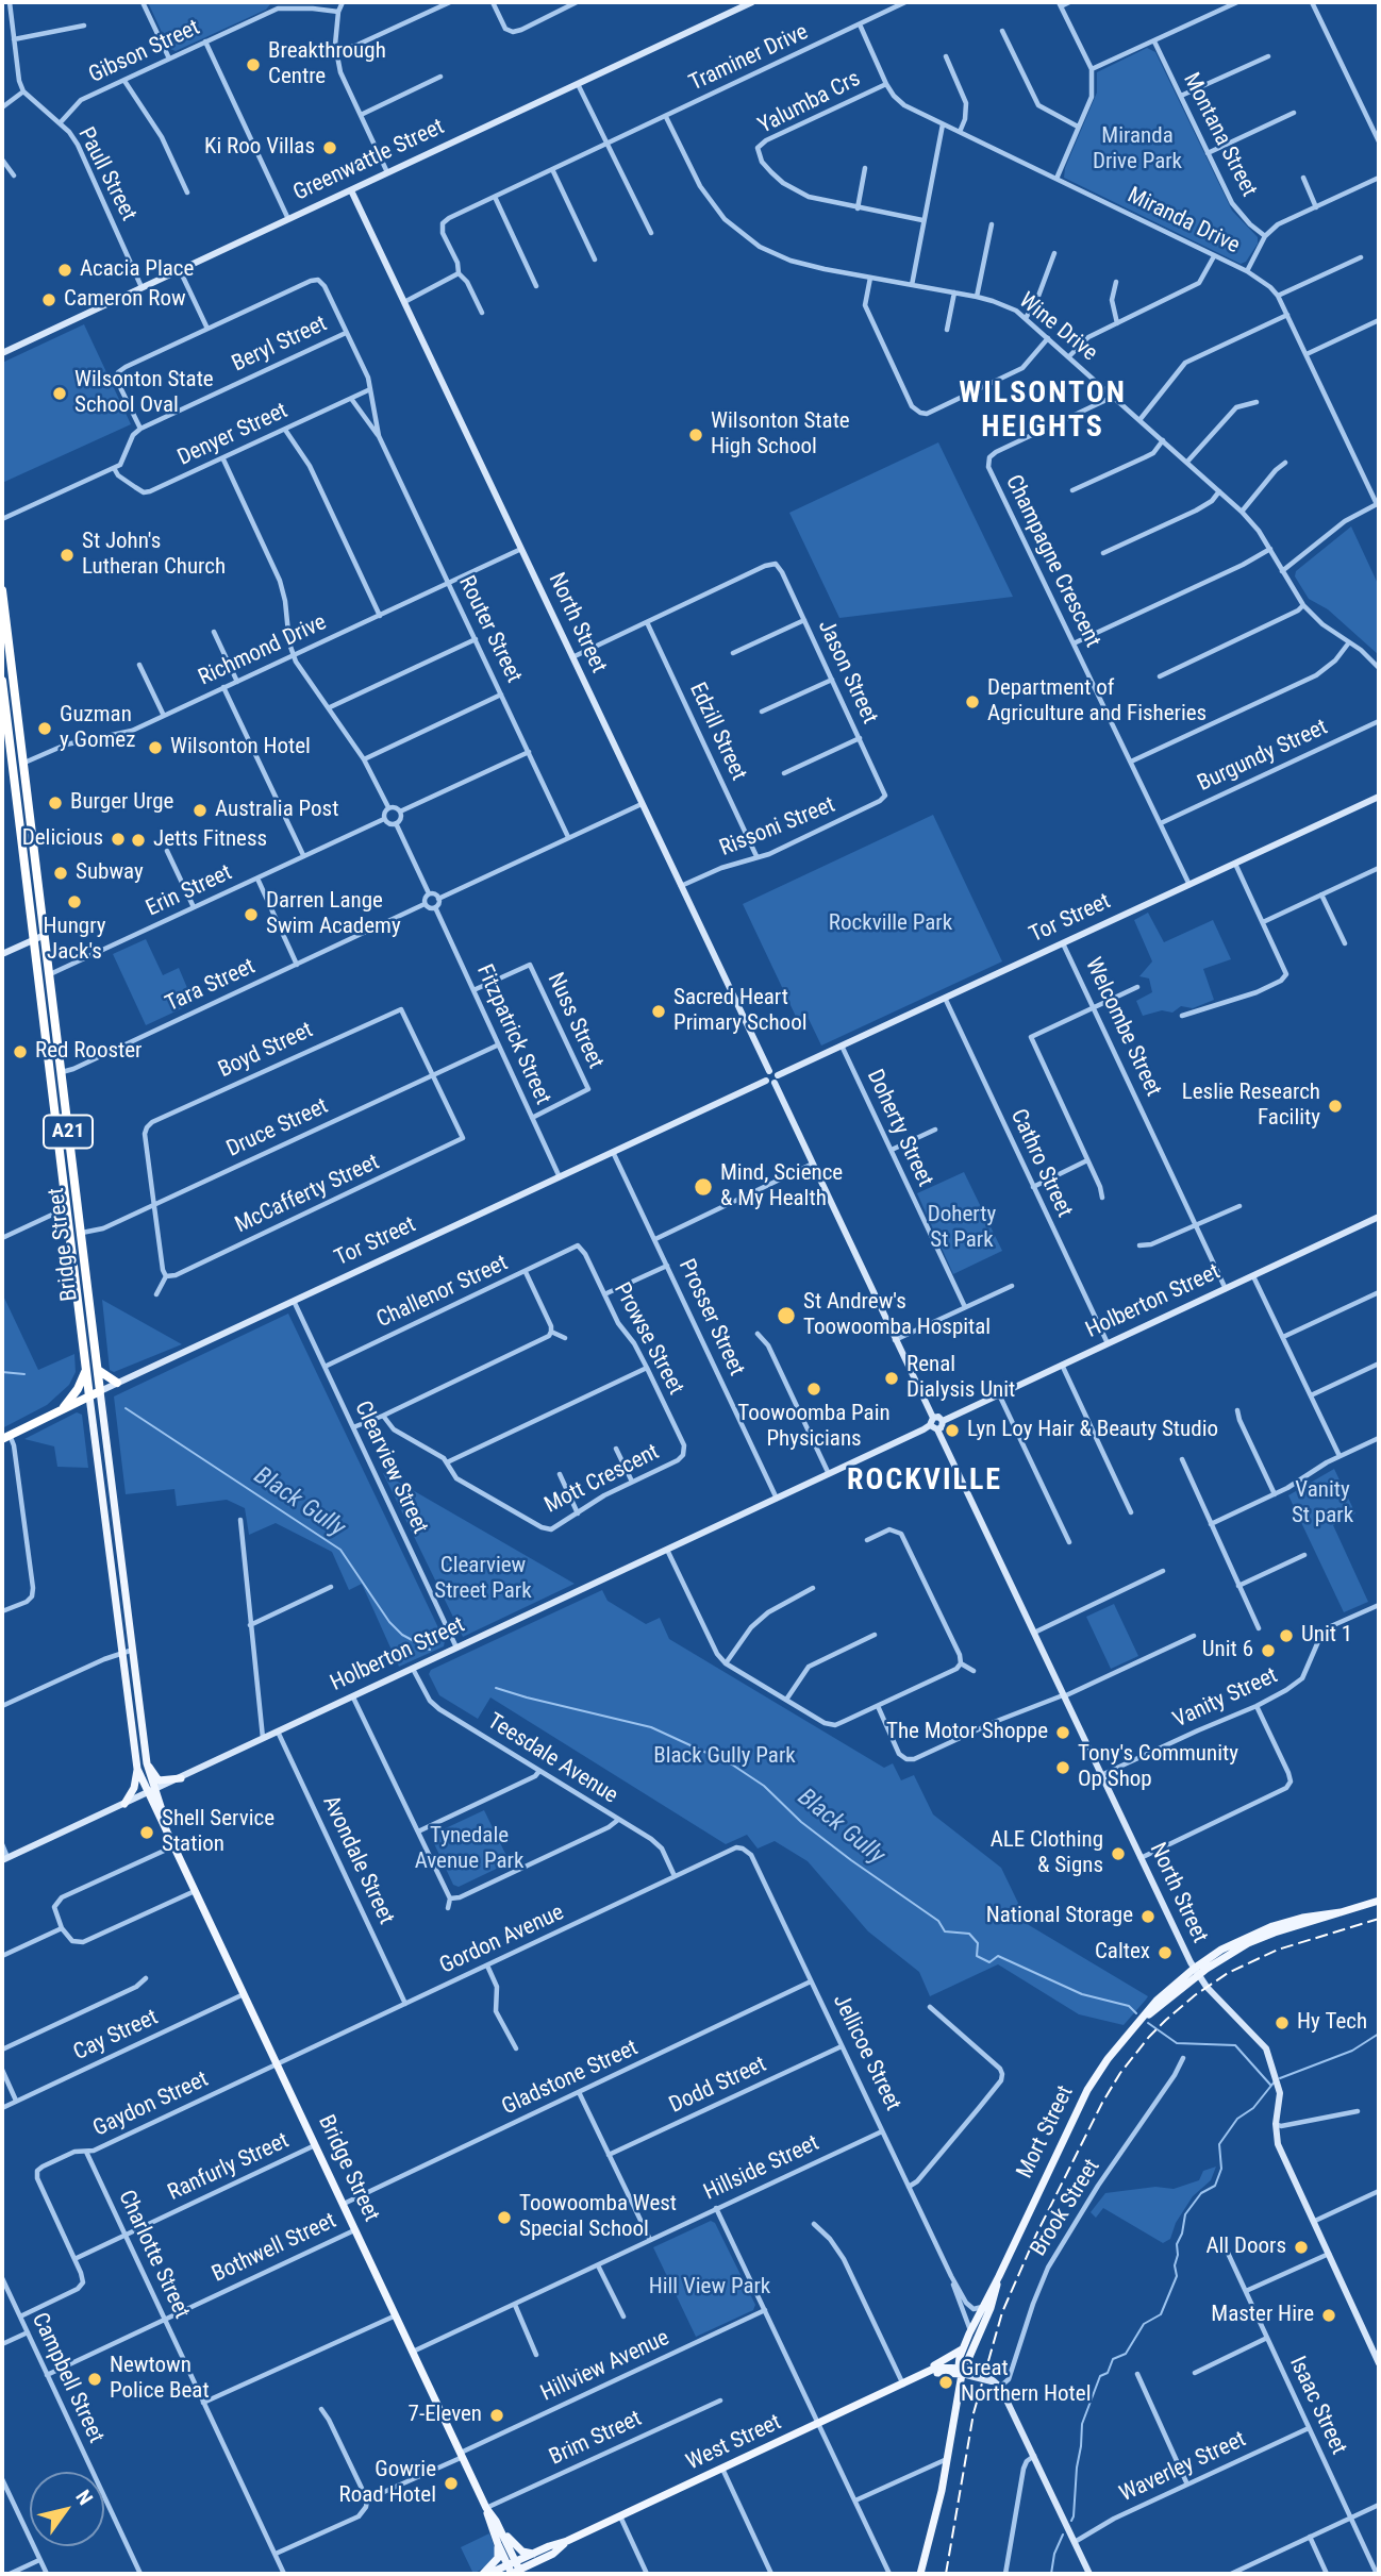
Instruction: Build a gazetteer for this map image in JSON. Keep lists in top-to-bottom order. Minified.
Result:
{"streets":{"highway":["Tor Street","A21","Bridge Street"],"main road":["Mort Street","West Street"],"street":["Gibson Street","Traminer Drive","Yalumba Crs","Montana Street","Greenwattle Street","Paull Street","Miranda Drive","Wine Drive","Beryl Street","Denyer Street","Champagne Crescent","North Street","Router Street","Richmond Drive","Jason Street","Edzill Street","Burgundy Street","Rissoni Street","Erin Street","Tara Street","Nuss Street","Welcombe Street","Fitzpatrick Street","Boyd Street","Druce Street","Doherty Street","Cathro Street","McCafferty Street","Challenor Street","Holberton Street","Prosser Street","Prowse Street","Clearview Street","Mott Crescent","Vanity Street","Teesdale Avenue","Avondale Street","Gordon Avenue","Cay Street","Jellicoe Street","Gladstone Street","Dodd Street","Gaydon Street","Ranfurly Street","Hillside Street","Brook Street","Bothwell Street","Charlotte Street","Hillview Avenue","Campbell Street","Isaac Street","Brim Street","Waverley Street"]},"crossings":[["Gibson Street","Paull Street"],["Traminer Drive","Miranda Drive"],["Traminer Drive","Wine Drive"],["Yalumba Crs","Miranda Drive"],["Greenwattle Street","Paull Street"],["Greenwattle Street","North Street"],["Wine Drive","Champagne Crescent"],["Beryl Street","Router Street"],["Denyer Street","Router Street"],["Champagne Crescent","Burgundy Street"],["Champagne Crescent","Tor Street"],["North Street","Richmond Drive"],["North Street","Rissoni Street"],["North Street","Tor Street"],["North Street","Holberton Street"],["North Street","Vanity Street"],["North Street","Mort Street"],["Router Street","Richmond Drive"],["Richmond Drive","Bridge Street"],["Jason Street","Edzill Street"],["Jason Street","Rissoni Street"],["Edzill Street","Rissoni Street"],["Erin Street","Bridge Street"],["Tor Street","Welcombe Street"],["Tor Street","Fitzpatrick Street"],["Tor Street","Doherty Street"],["Tor Street","Cathro Street"],["Tor Street","Bridge Street"],["Tor Street","Prosser Street"],["Tor Street","Clearview Street"],["Tara Street","Fitzpatrick Street"],["Tara Street","Bridge Street"],["Nuss Street","Fitzpatrick Street"],["Welcombe Street","Holberton Street"],["Fitzpatrick Street","Druce Street"],["Boyd Street","Druce Street"],["Boyd Street","McCafferty Street"],["Druce Street","McCafferty Street"],["Druce Street","Bridge Street"],["Cathro Street","Holberton Street"],["Bridge Street","Holberton Street"],["Bridge Street","Gordon Avenue"],["Bridge Street","Cay Street"],["Bridge Street","Gladstone Street"],["Bridge Street","Gaydon Street"],["Bridge Street","Ranfurly Street"],["Bridge Street","Hillside Street"],["Bridge Street","Bothwell Street"],["Bridge Street","Hillview Avenue"],["Bridge Street","Brim Street"],["Bridge Street","West Street"],["Challenor Street","Prowse Street"],["Challenor Street","Clearview Street"],["Holberton Street","Prosser Street"],["Holberton Street","Clearview Street"],["Holberton Street","Teesdale Avenue"],["Holberton Street","Avondale Street"],["Prowse Street","Mott Crescent"],["Teesdale Avenue","Gordon Avenue"],["Avondale Street","Gordon Avenue"],["Gordon Avenue","Jellicoe Street"],["Gordon Avenue","Gaydon Street"],["Jellicoe Street","Gladstone Street"],["Jellicoe Street","Dodd Street"],["Jellicoe Street","Mort Street"],["Jellicoe Street","Hillside Street"],["Gaydon Street","Ranfurly Street"],["Gaydon Street","Charlotte Street"],["Mort Street","West Street"],["Ranfurly Street","Charlotte Street"],["Bothwell Street","Charlotte Street"],["Bothwell Street","Campbell Street"],["Isaac Street","Waverley Street"]],"districts":["WILSONTON HEIGHTS","ROCKVILLE"],"water":["Black Gully"],"parks":["Miranda Drive Park","Rockville Park","Doherty St Park","Vanity St park","Clearview Street Park","Black Gully Park","Tynedale Avenue Park","Hill View Park"],"places":["Breakthrough Centre","Ki Roo Villas","Acacia Place","Cameron Row","Wilsonton State School Oval","Wilsonton State High School","St John's Lutheran Church","Department of Agriculture and Fisheries","Guzman y Gomez","Wilsonton Hotel","Burger Urge","Australia Post","Delicious","Jetts Fitness","Subway","Hungry Jack's","Darren Lange Swim Academy","Sacred Heart Primary School","Red Rooster","Leslie Research Facility","Mind, Science & My Health","St Andrew's Toowoomba Hospital","Renal Dialysis Unit","Toowoomba Pain Physicians","Lyn Loy Hair & Beauty Studio","Unit 1","Unit 6","The Motor Shoppe","Tony's Community Op Shop","Shell Service Station","ALE Clothing & Signs","National Storage","Caltex","Hy Tech","Toowoomba West Special School","All Doors","Master Hire","Newtown Police Beat","Great Northern Hotel","7-Eleven","Gowrie Road Hotel"],"north":"top right"}
